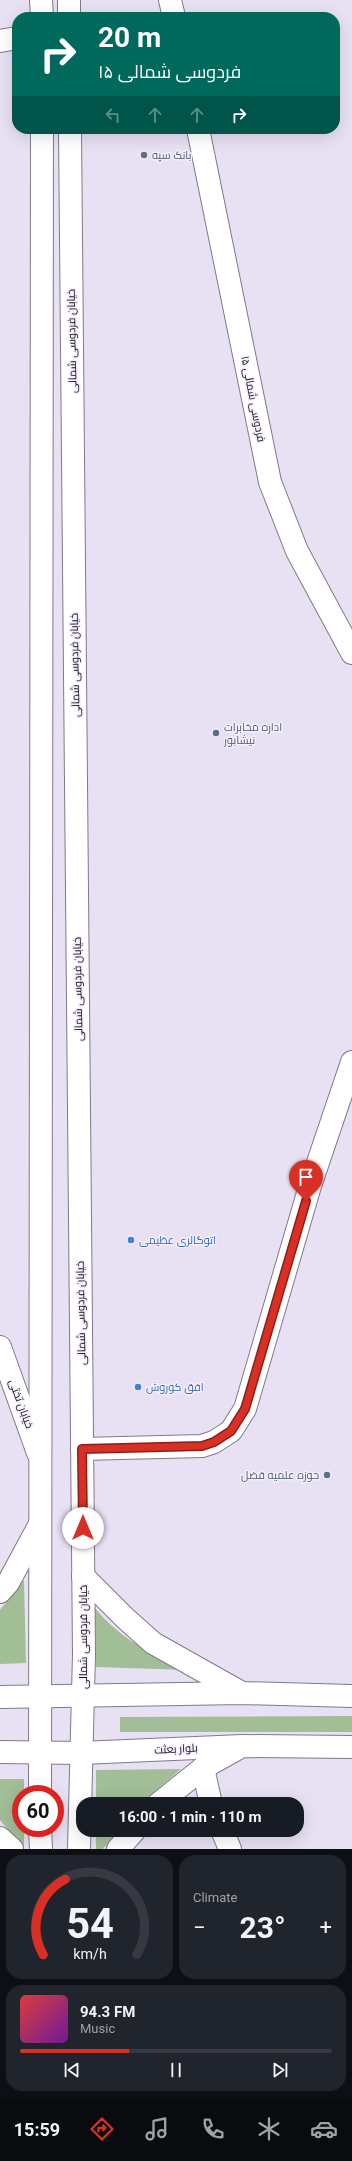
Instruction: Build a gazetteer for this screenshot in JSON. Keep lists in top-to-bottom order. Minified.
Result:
{"streets":{"main road":["خیابان فردوسی شمالی","فردوسی شمالی ۱۵","خیابان تختی","بلوار بعثت"]},"crossings":[["خیابان فردوسی شمالی","بلوار بعثت"]],"places":["بانک سپه","اداره مخابرات نیشابور","اتوگالری عظیمی","افق کوروش","حوزه علمیه فضل"],"page":{"turn":["20 m","فردوسی شمالی ۱۵"],"limit":"60","trip":"16:00 · 1 min · 110 m","tile":"Climate","heat":["−","23°","+"],"song":["94.3 FM","Music"],"tabs":"15:59","gauge":["54","km/h"]}}
